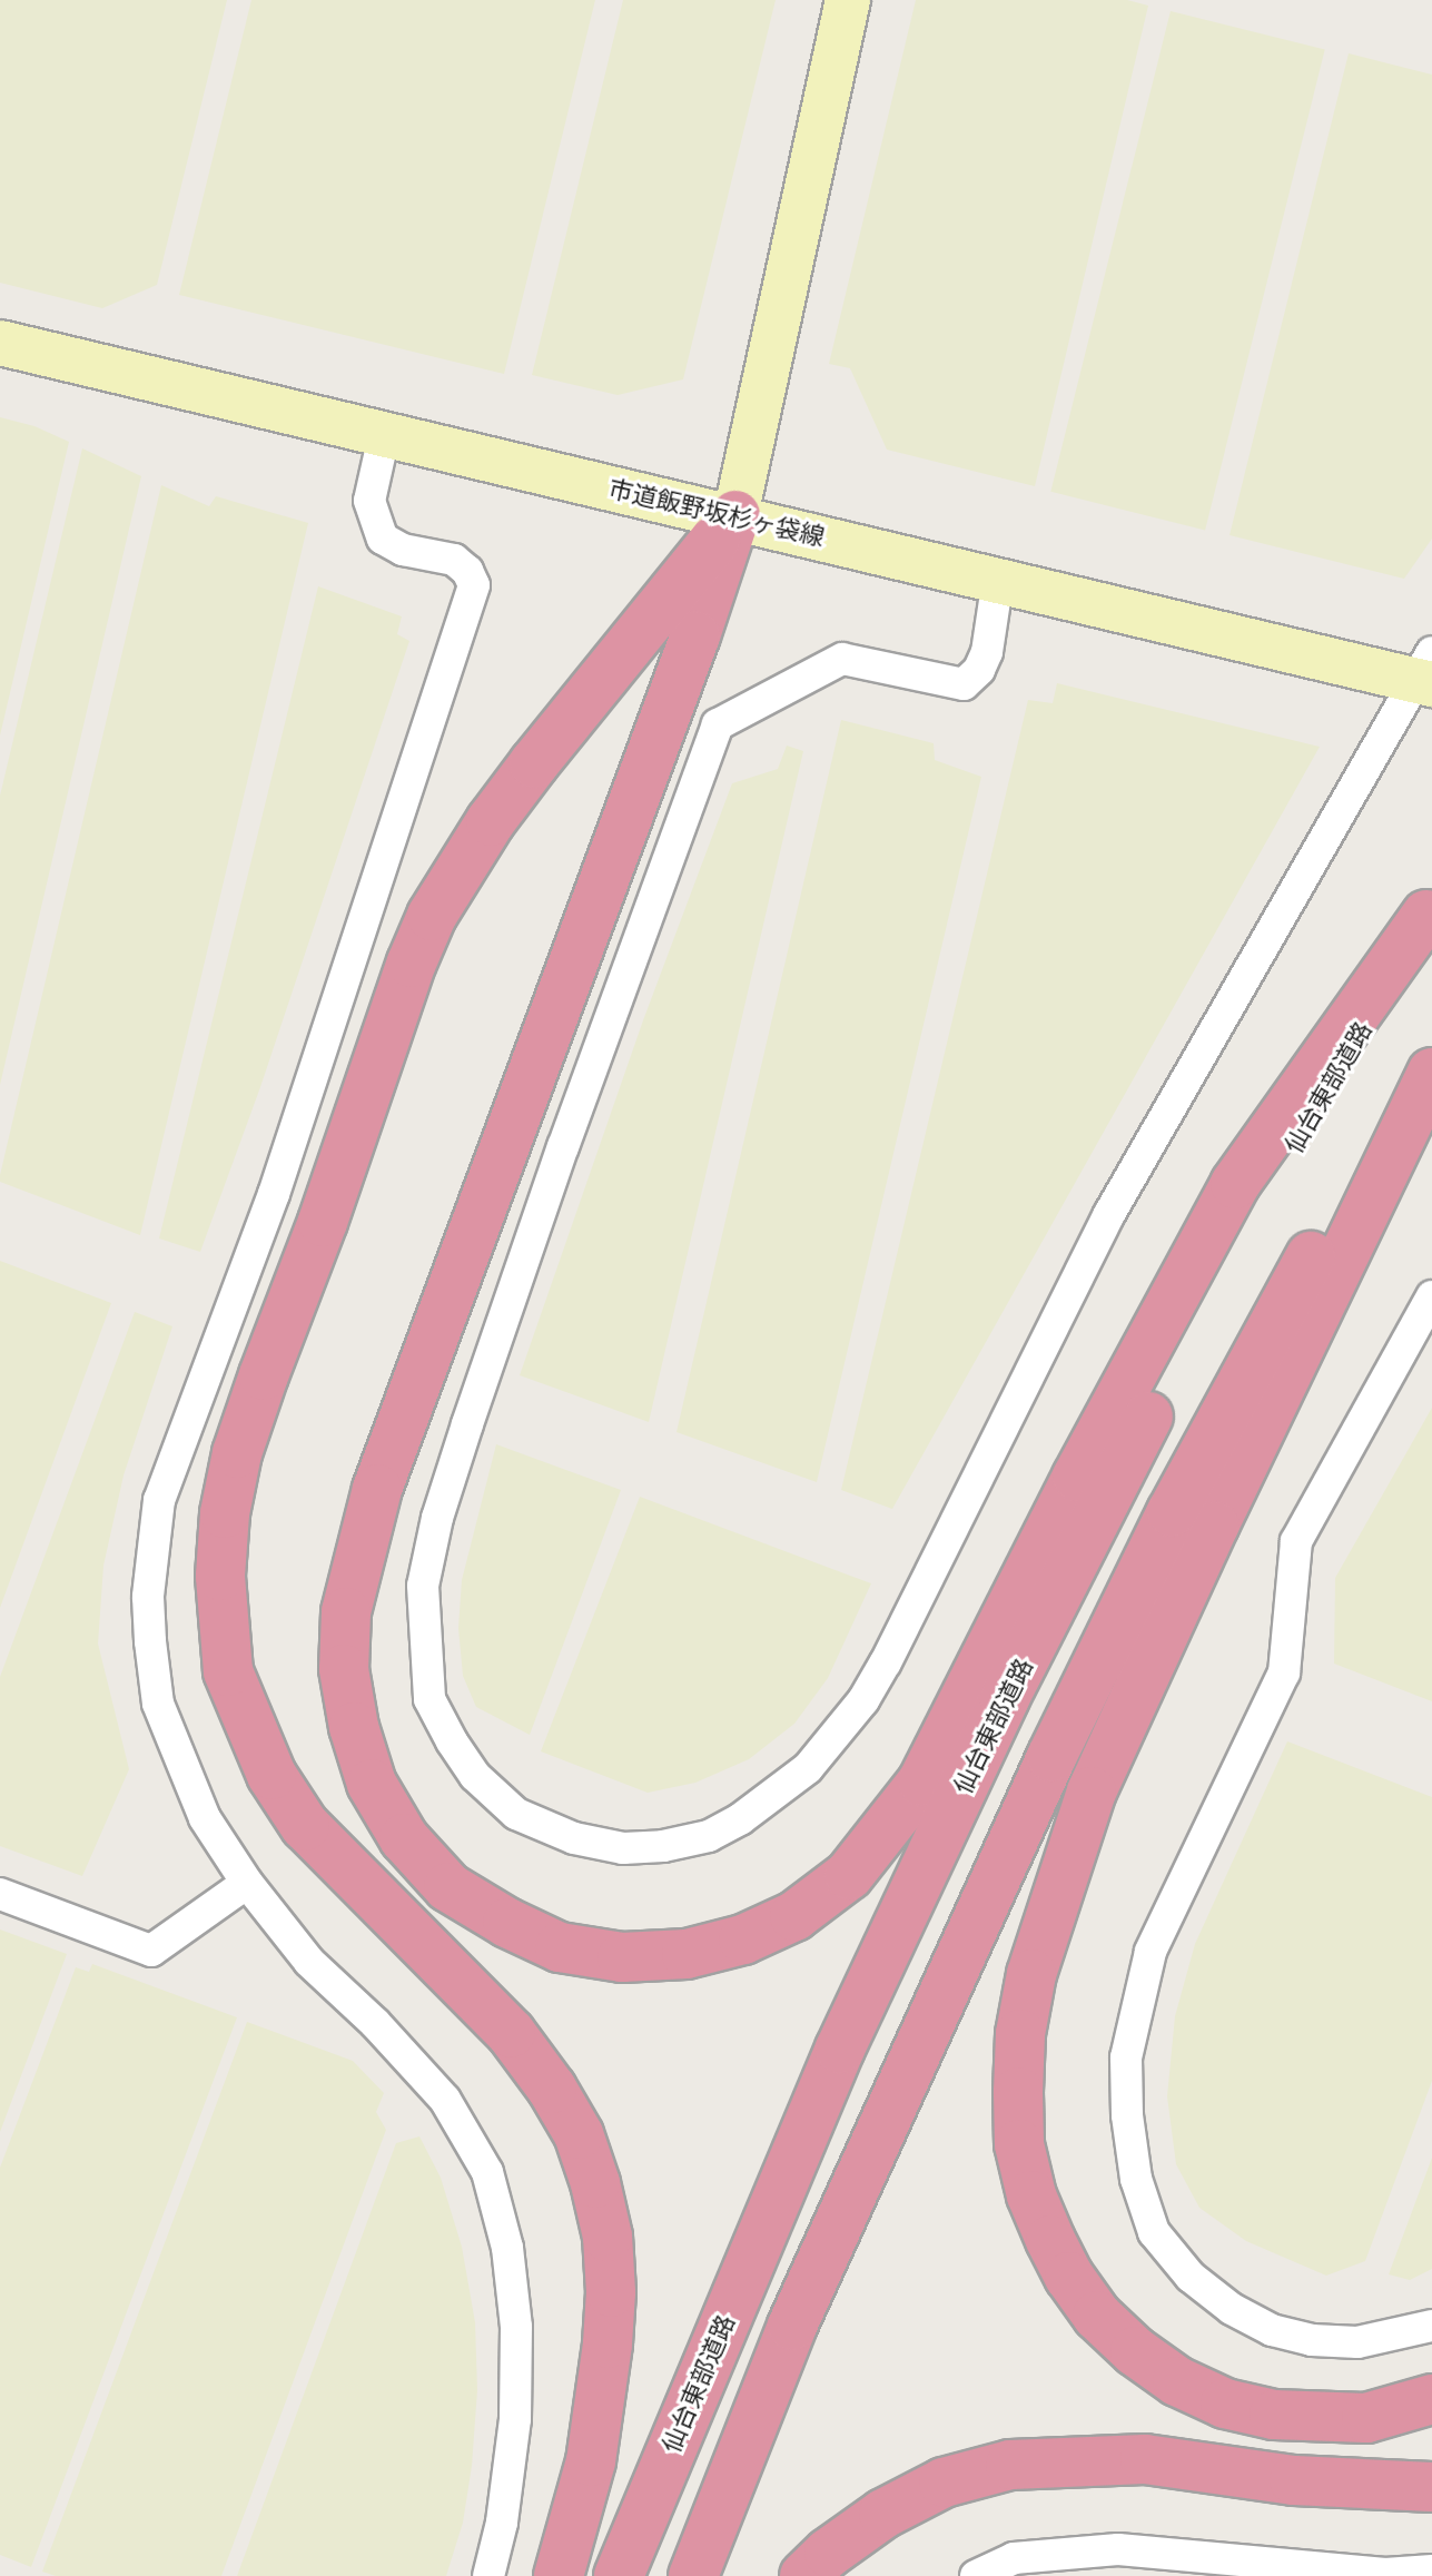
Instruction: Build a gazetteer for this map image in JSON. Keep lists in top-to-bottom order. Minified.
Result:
{"streets":{"highway":["仙台東部道路"],"street":["市道飯野坂杉ヶ袋線"]}}
